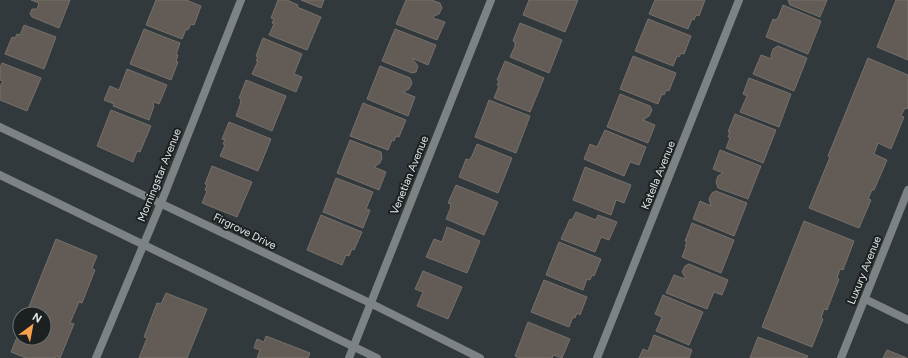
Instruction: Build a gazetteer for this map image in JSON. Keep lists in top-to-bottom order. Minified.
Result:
{"streets":{"street":["Morningstar Avenue","Venetian Avenue","Katella Avenue","Firgrove Drive","Luxury Avenue"]},"crossings":[["Morningstar Avenue","Firgrove Drive"],["Venetian Avenue","Firgrove Drive"]],"north":"top right"}
